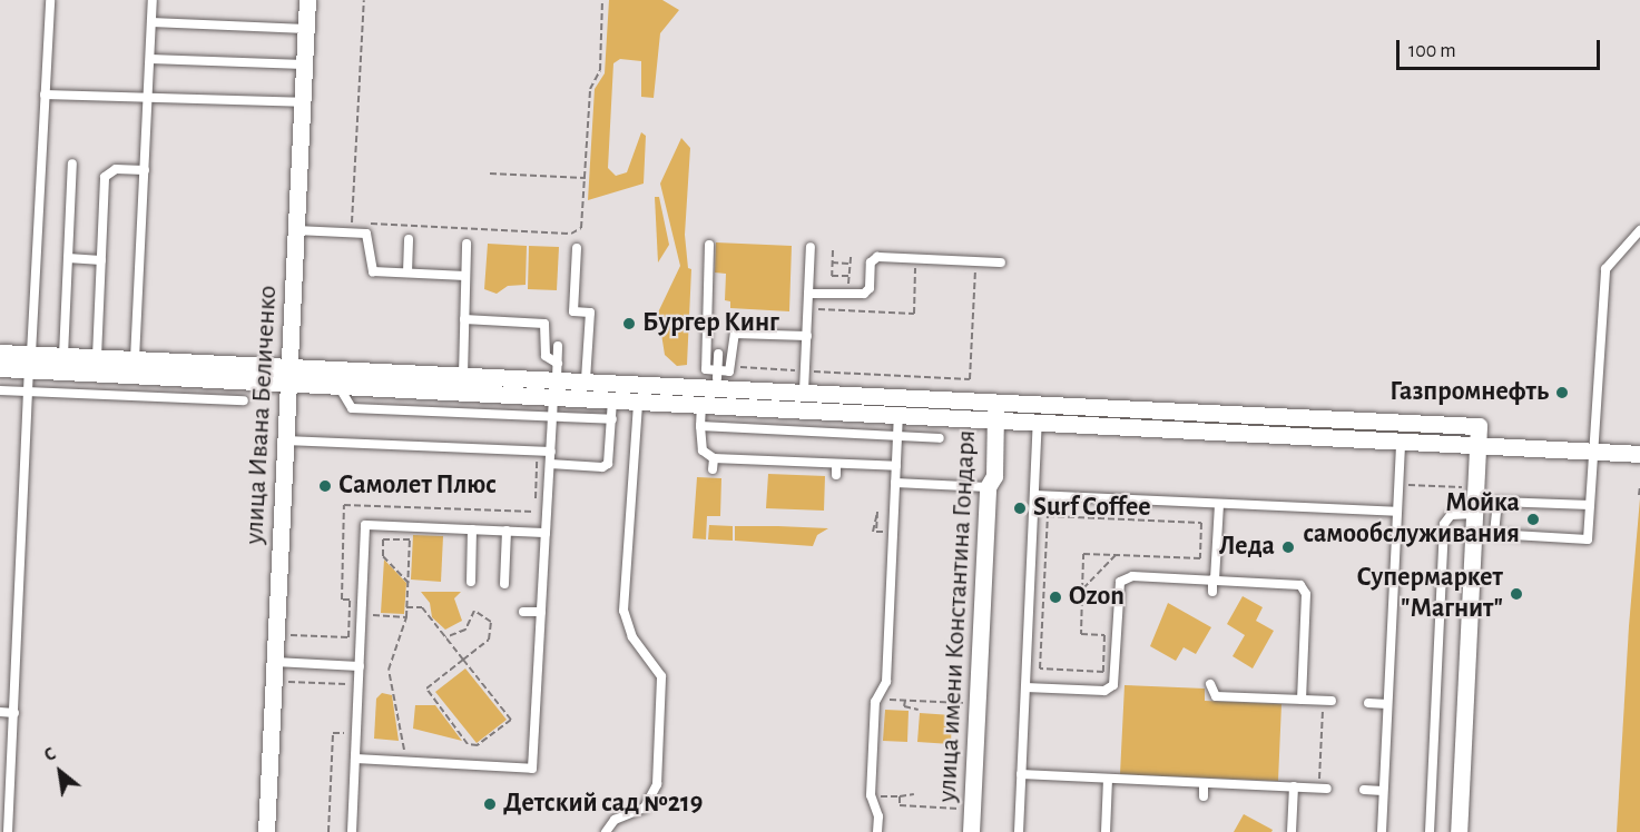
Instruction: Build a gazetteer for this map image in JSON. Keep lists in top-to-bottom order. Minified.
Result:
{"streets":{"street":["улица Ивана Беличенко","улица имени Константина Гондаря"]},"places":["Бургер Кинг","Газпромнефть","Самолет Плюс","Surf Coffee","Мойка самообслуживания","Леда","Супермаркет \"Магнит\"","Ozon","Детский сад №219"],"scale_bar":"100 m","north":"top left"}
